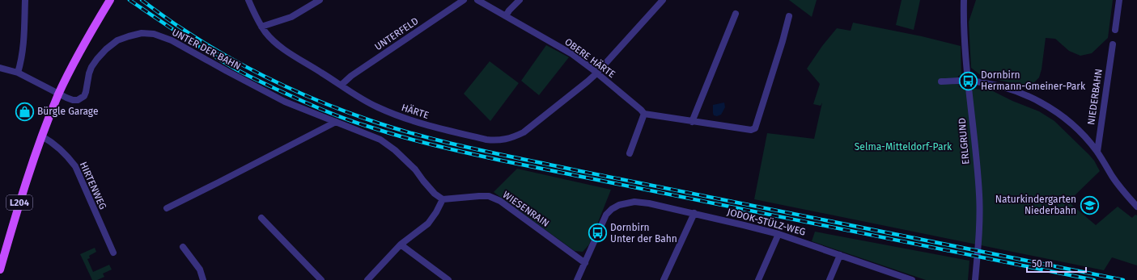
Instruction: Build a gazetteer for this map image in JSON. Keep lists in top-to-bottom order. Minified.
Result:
{"streets":{"main road":["L204"],"street":["UNTERFELD","UNTER DER BAHN","OBERE HÄRTE","NIEDERBAHN","HÄRTE","ERLGRUND","HIRTENWEG","WIESENRAIN","JODOK-STÜLZ-WEG"]},"crossings":[["UNTERFELD","HÄRTE"],["UNTER DER BAHN","L204"],["UNTER DER BAHN","WIESENRAIN"],["OBERE HÄRTE","HÄRTE"],["NIEDERBAHN","ERLGRUND"],["HIRTENWEG","L204"],["WIESENRAIN","JODOK-STÜLZ-WEG"]],"parks":["Selma-Mitteldorf-Park"],"places":{"bus stop":["Dornbirn Hermann-Gmeiner-Park","Dornbirn Unter der Bahn"],"shop":["Bürgle Garage"],"school or university":["Naturkindergarten Niederbahn"]},"scale_bar":"50 m"}
